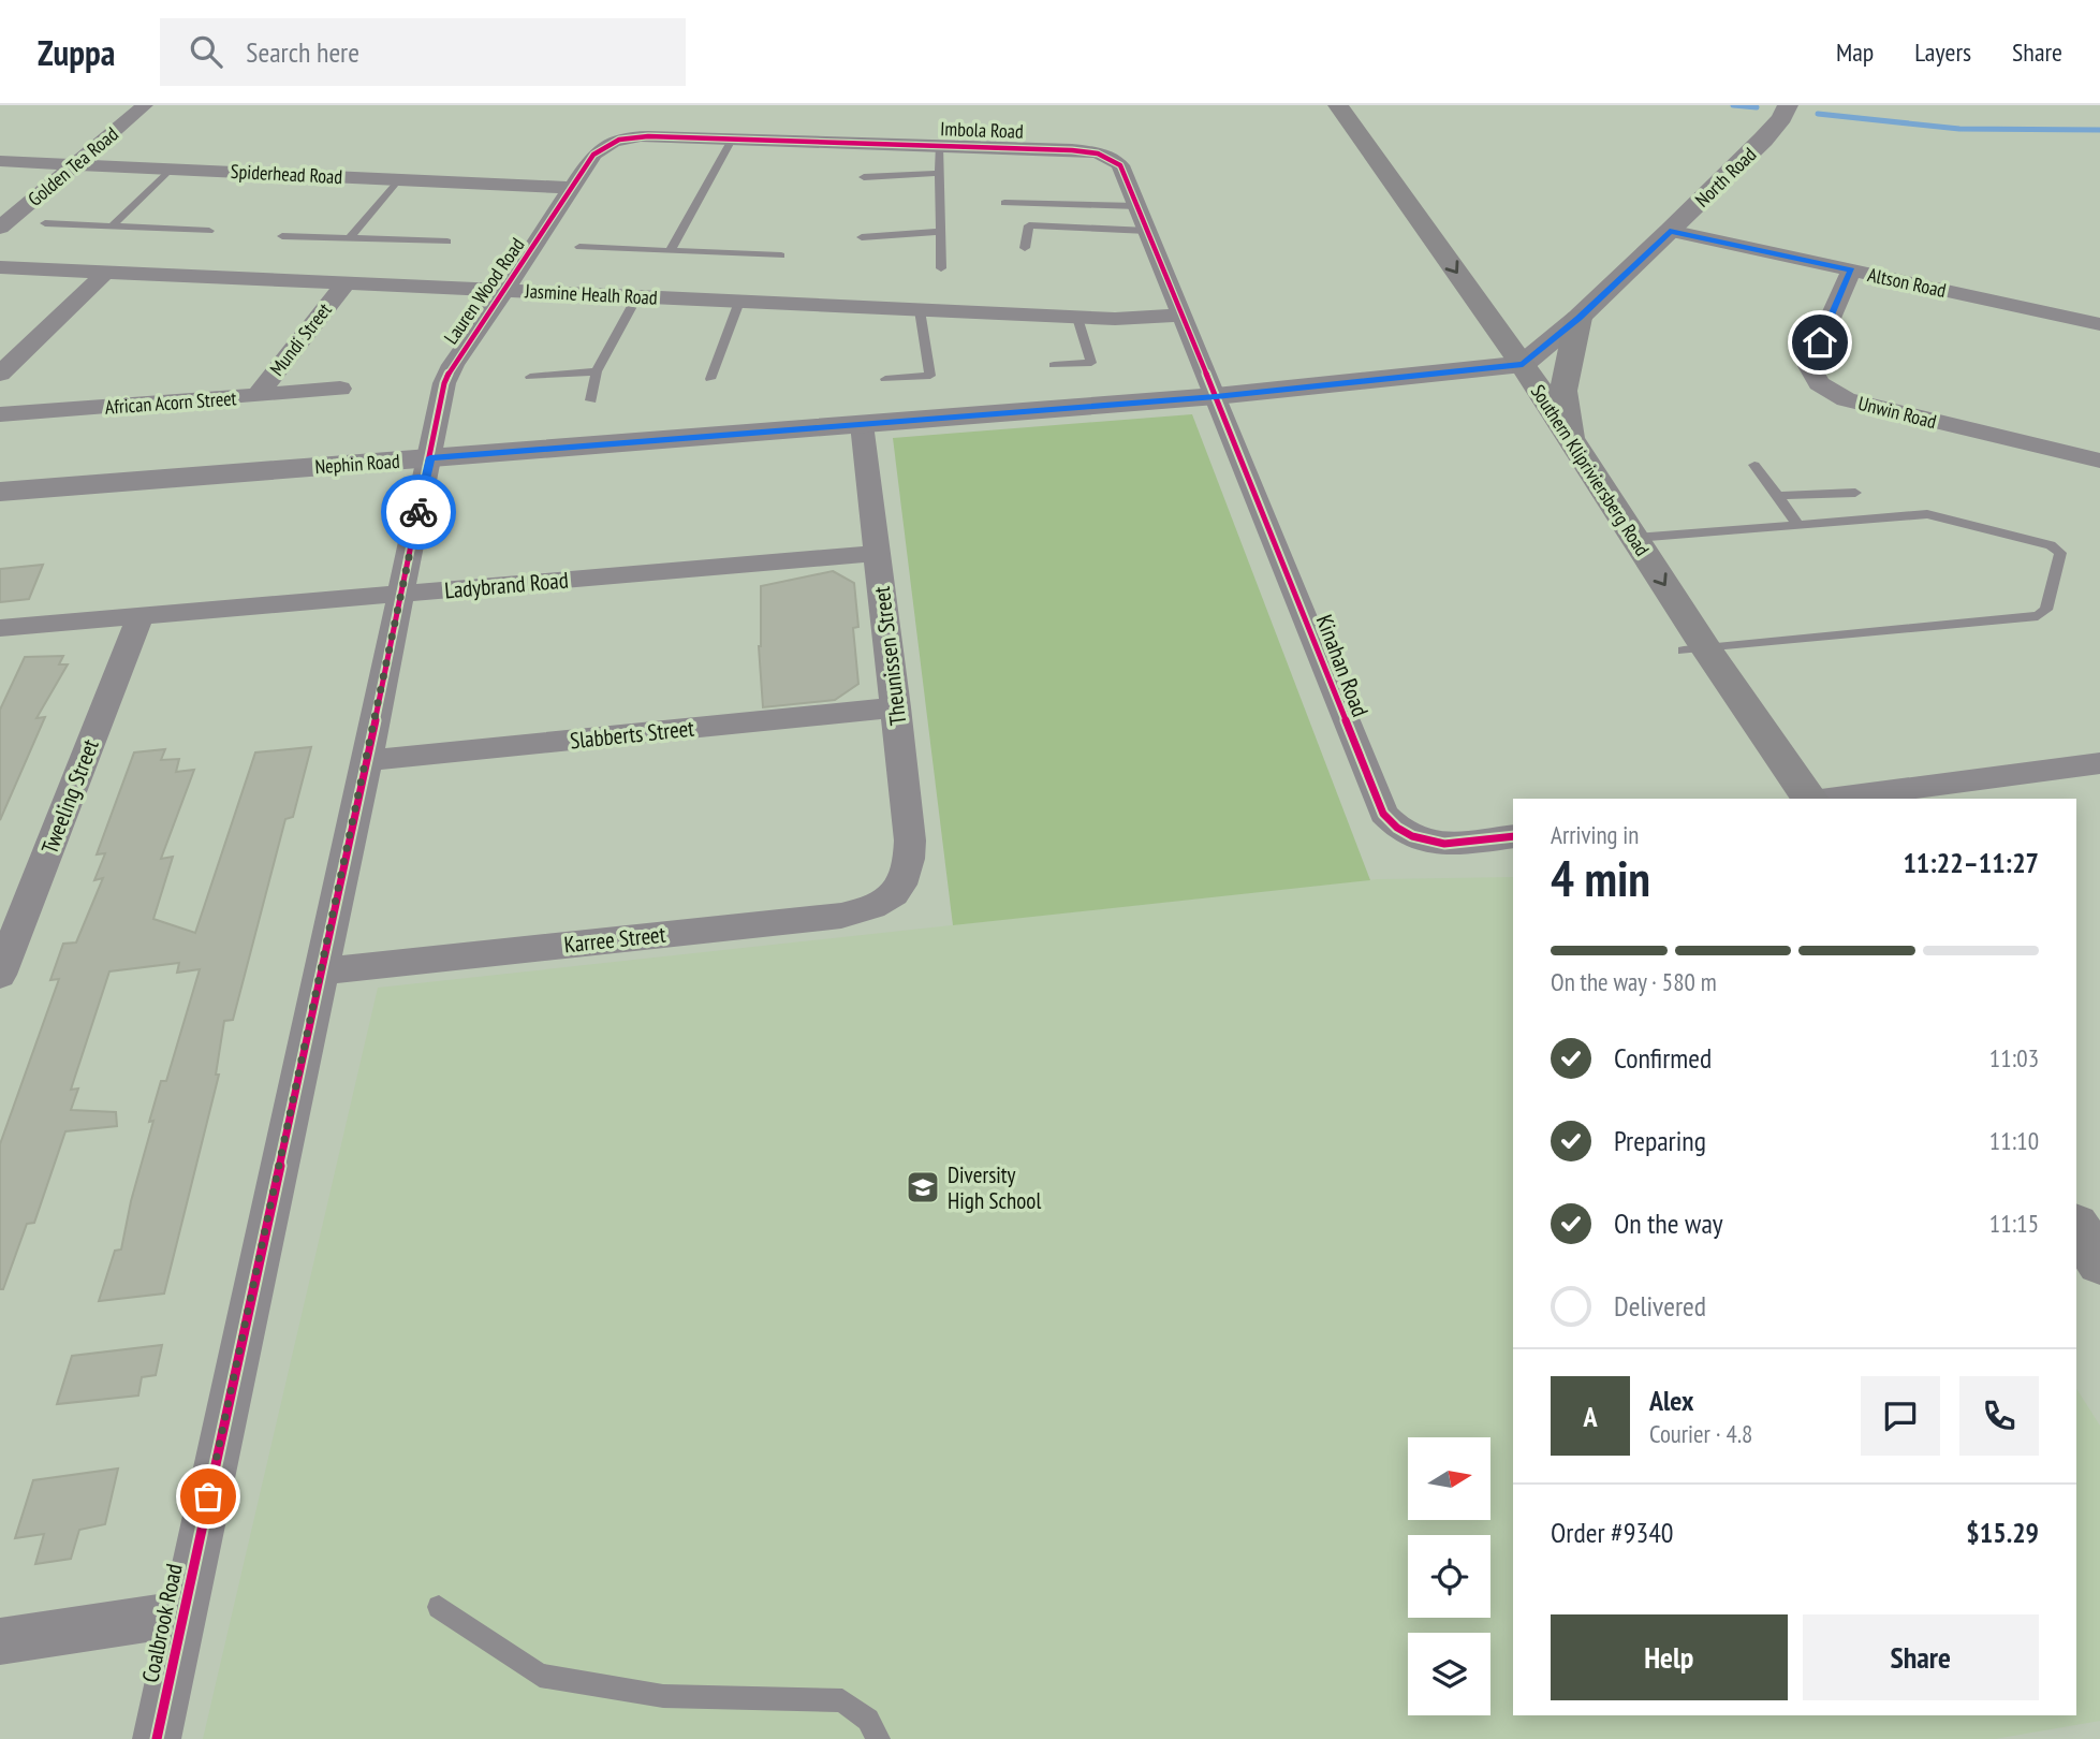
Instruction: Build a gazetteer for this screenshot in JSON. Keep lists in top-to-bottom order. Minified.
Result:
{"streets":{"main road":["Southern Klipriviersberg Road"],"street":["Imbola Road","Golden Tea Road","Spiderhead Road","North Road","Altson Road","Lauren Wood Road","Jasmine Healh Road","Mundi Street","African Acorn Street","Unwin Road","Nephin Road","Ladybrand Road","Theunissen Street","Kinahan Road","Slabberts Street","Tweeling Street","Karree Street","Coalbrook Road"]},"crossings":[["Imbola Road","Lauren Wood Road"],["Imbola Road","Jasmine Healh Road"],["Imbola Road","Nephin Road"],["Imbola Road","Kinahan Road"],["Golden Tea Road","Spiderhead Road"],["Spiderhead Road","Lauren Wood Road"],["North Road","Altson Road"],["North Road","Nephin Road"],["North Road","Southern Klipriviersberg Road"],["Altson Road","Unwin Road"],["Lauren Wood Road","Jasmine Healh Road"],["Lauren Wood Road","Nephin Road"],["Lauren Wood Road","Coalbrook Road"],["Jasmine Healh Road","Mundi Street"],["Mundi Street","African Acorn Street"],["Nephin Road","Southern Klipriviersberg Road"],["Nephin Road","Theunissen Street"],["Nephin Road","Kinahan Road"],["Nephin Road","Coalbrook Road"],["Ladybrand Road","Theunissen Street"],["Ladybrand Road","Tweeling Street"],["Ladybrand Road","Coalbrook Road"],["Theunissen Street","Slabberts Street"],["Theunissen Street","Karree Street"],["Slabberts Street","Coalbrook Road"],["Karree Street","Coalbrook Road"]],"places":{"school or university":["Diversity High School"]},"north":"right","page":{"header":"Zuppa","search":"Search here","nav":["Map","Layers","Share"],"heading":["4 min","Arriving in","11:22–11:27"],"panel":["Alex","Courier · 4.8","Order #9340","$15.29"],"bar":"On the way · 580 m","list":[["Confirmed","11:03"],["Preparing","11:10"],["On the way","11:15"],"Delivered"],"round":"A","buttons":["Help","Share"]}}
